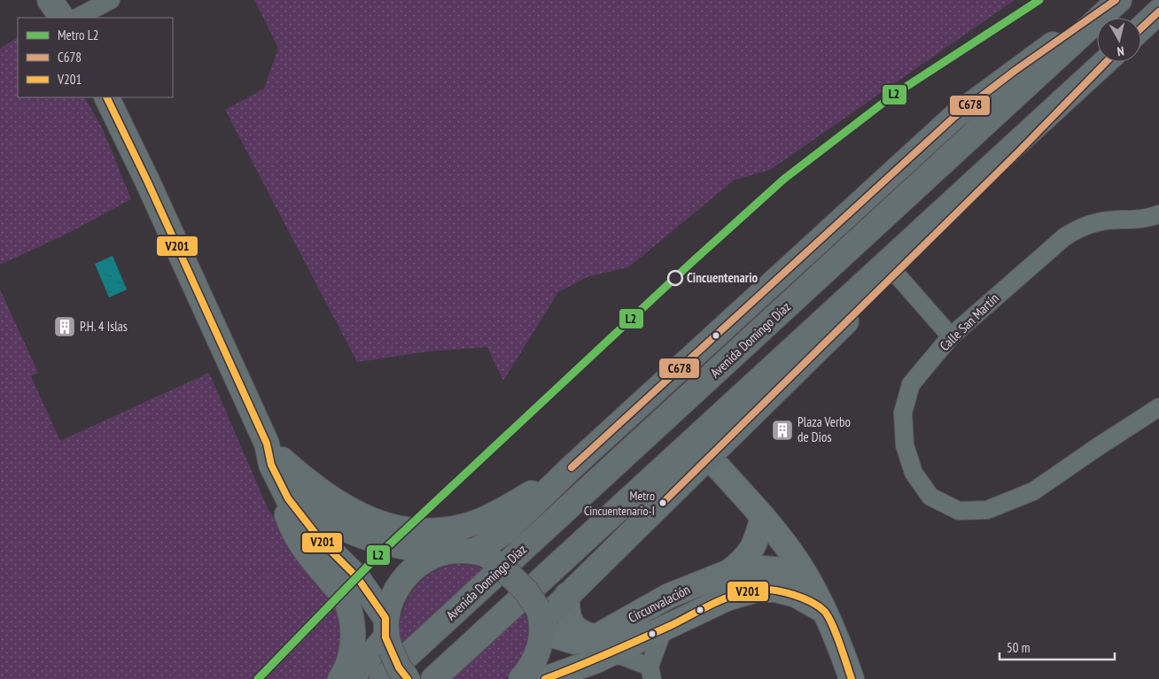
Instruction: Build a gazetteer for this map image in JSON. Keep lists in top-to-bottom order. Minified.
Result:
{"streets":{"main road":["Avenida Domingo Díaz","Circunvalación"],"street":["Calle San Martín"]},"places":{"other":["Cincuentenario","Metro Cincuentenario-I"],"building":["P.H. 4 Islas","Plaza Verbo de Dios"]},"lines":["metro line L2","transit line C678","transit line V201"],"legend":["Metro L2","C678","V201"],"scale_bar":"50 m","north":"bottom"}
